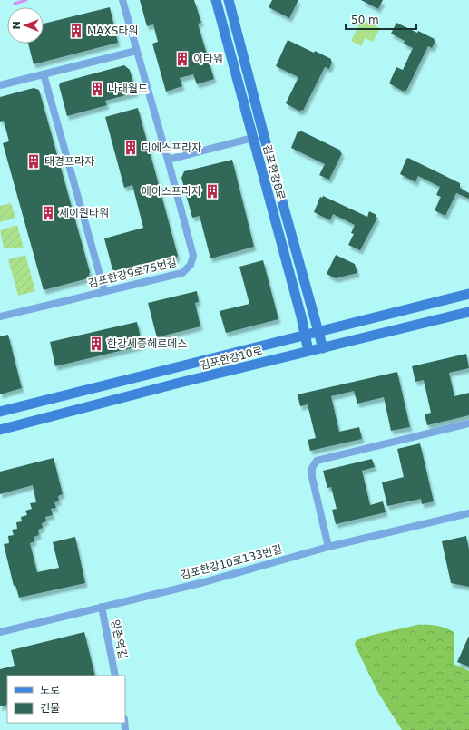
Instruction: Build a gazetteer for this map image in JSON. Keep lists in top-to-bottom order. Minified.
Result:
{"streets":{"street":["김포한강8로","김포한강9로75번길","김포한강10로","김포한강10로133번길","양촌역길"]},"crossings":[["김포한강8로","김포한강10로"],["김포한강10로133번길","양촌역길"]],"places":{"building":["MAXS타워","이타워","나래월드","디에스프라자","태경프라자","에이스프라자","제이원타워","한강세종헤르메스"]},"legend":["도로","건물"],"scale_bar":"50 m","north":"left"}
